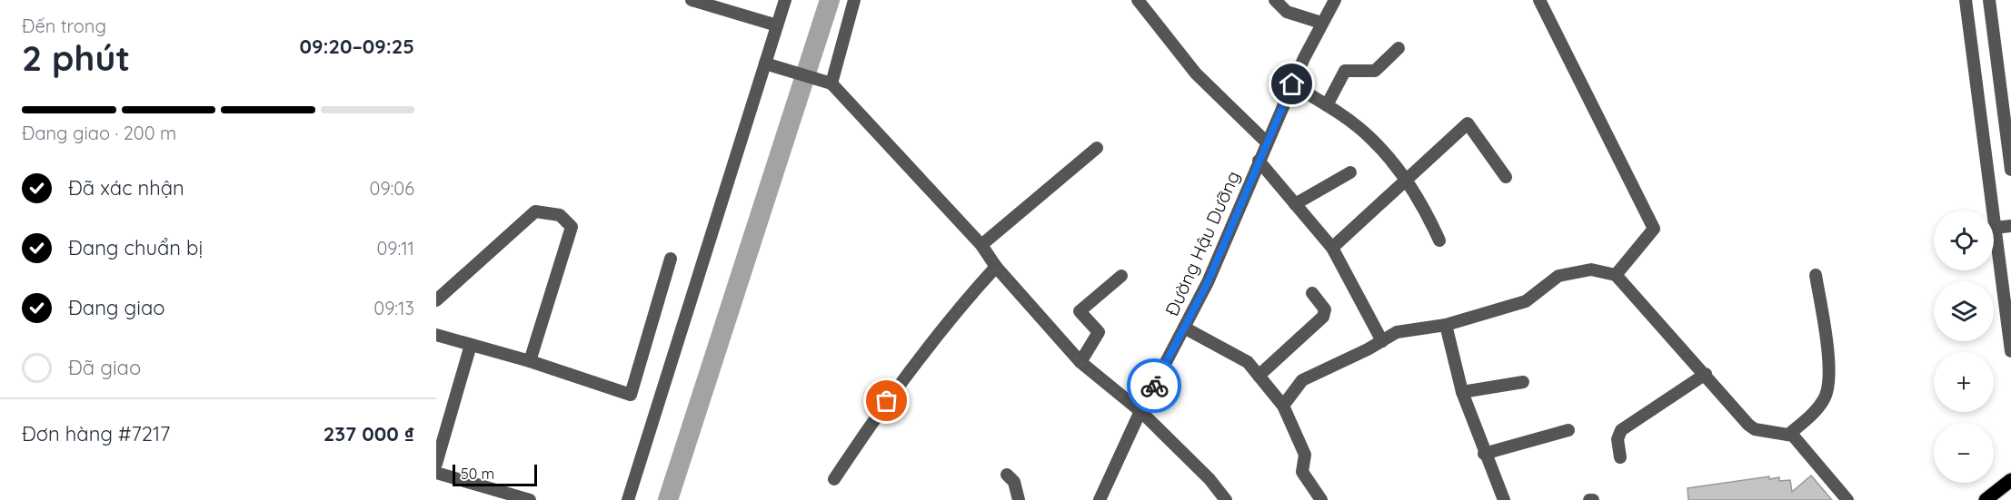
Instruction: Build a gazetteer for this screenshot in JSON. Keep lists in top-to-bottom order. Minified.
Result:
{"streets":{"street":["Đường Hậu Dưỡng"]},"scale_bar":"50 m","page":{"heading":["2 phút","Đến trong","09:20–09:25"],"panel":["Đơn hàng #7217","237 000 ₫"],"bar":"Đang giao · 200 m","list":[["Đã xác nhận","09:06"],["Đang chuẩn bị","09:11"],["Đang giao","09:13"],"Đã giao"],"map_buttons":["+","−"],"scale":"50 m"}}
